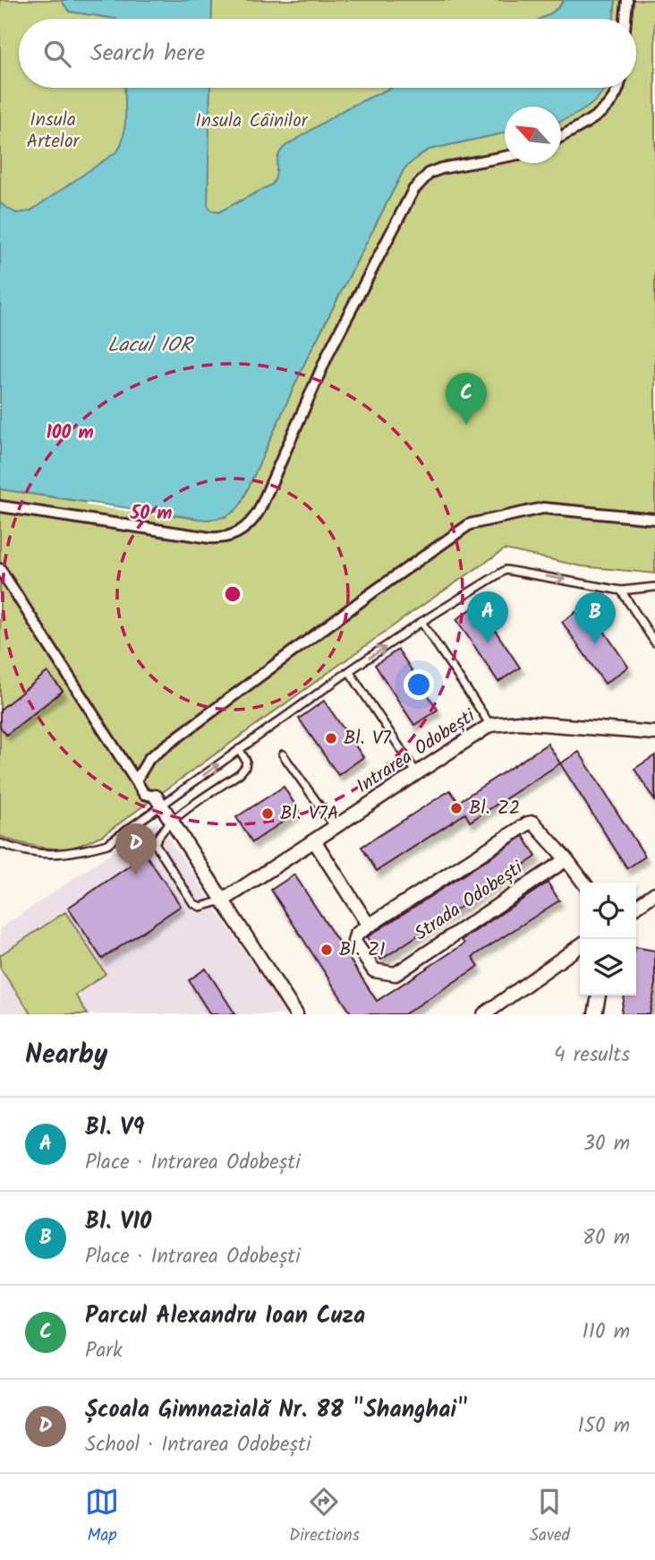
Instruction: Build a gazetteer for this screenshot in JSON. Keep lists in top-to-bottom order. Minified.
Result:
{"streets":{"street":["Intrarea Odobești","Strada Odobești"]},"water":["Lacul IOR"],"parks":["Insula Artelor","Insula Câinilor"],"places":["Bl. V7","Bl. Z2","Bl. V7A","Bl. Z1"],"north":"top left","page":{"search":"Search here","pins":["C","A","B","D"],"heading":["Nearby","4 results"],"list":[{"mark":"A","name":"Bl. V9","note":"Place · Intrarea Odobești","value":"30 m"},{"mark":"B","name":"Bl. V10","note":"Place · Intrarea Odobești","value":"80 m"},{"mark":"C","name":"Parcul Alexandru Ioan Cuza","note":"Park","value":"110 m"},{"mark":"D","name":"Școala Gimnazială Nr. 88 \"Shanghai\"","note":"School · Intrarea Odobești","value":"150 m"}],"nav":["Map","Directions","Saved"]},"rings":["100 m","50 m"]}
